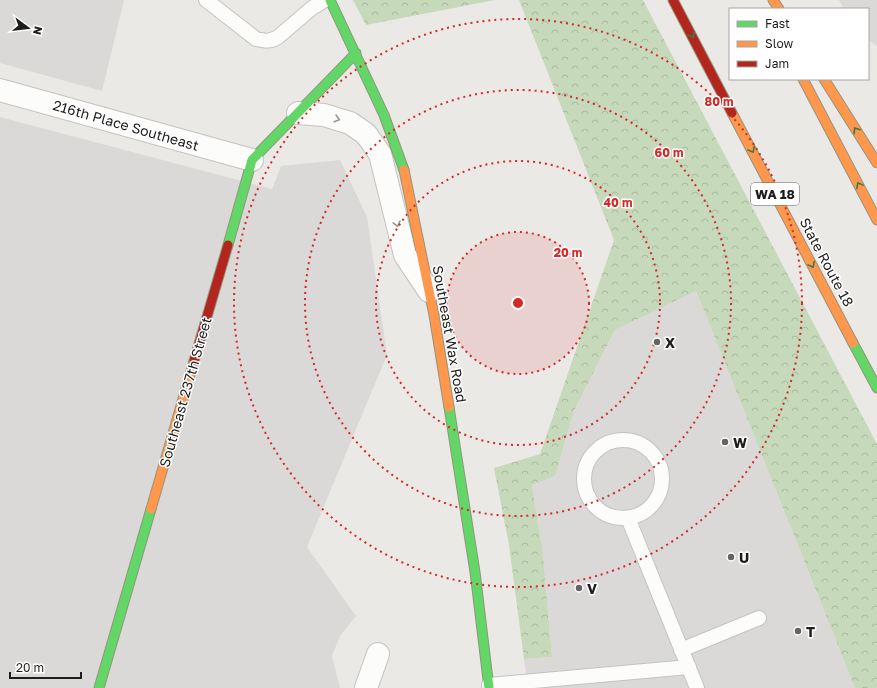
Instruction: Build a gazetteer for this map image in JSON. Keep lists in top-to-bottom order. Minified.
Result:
{"streets":{"main road":["WA 18","State Route 18","Southeast Wax Road","Southeast 237th Street"],"street":["216th Place Southeast"]},"crossings":[["216th Place Southeast","Southeast 237th Street"],["Southeast Wax Road","Southeast 237th Street"]],"places":["X","W","U","V","T"],"legend":["Fast","Slow","Jam"],"scale_bar":"20 m","north":"right","rings":["80 m","60 m","40 m","20 m"]}
